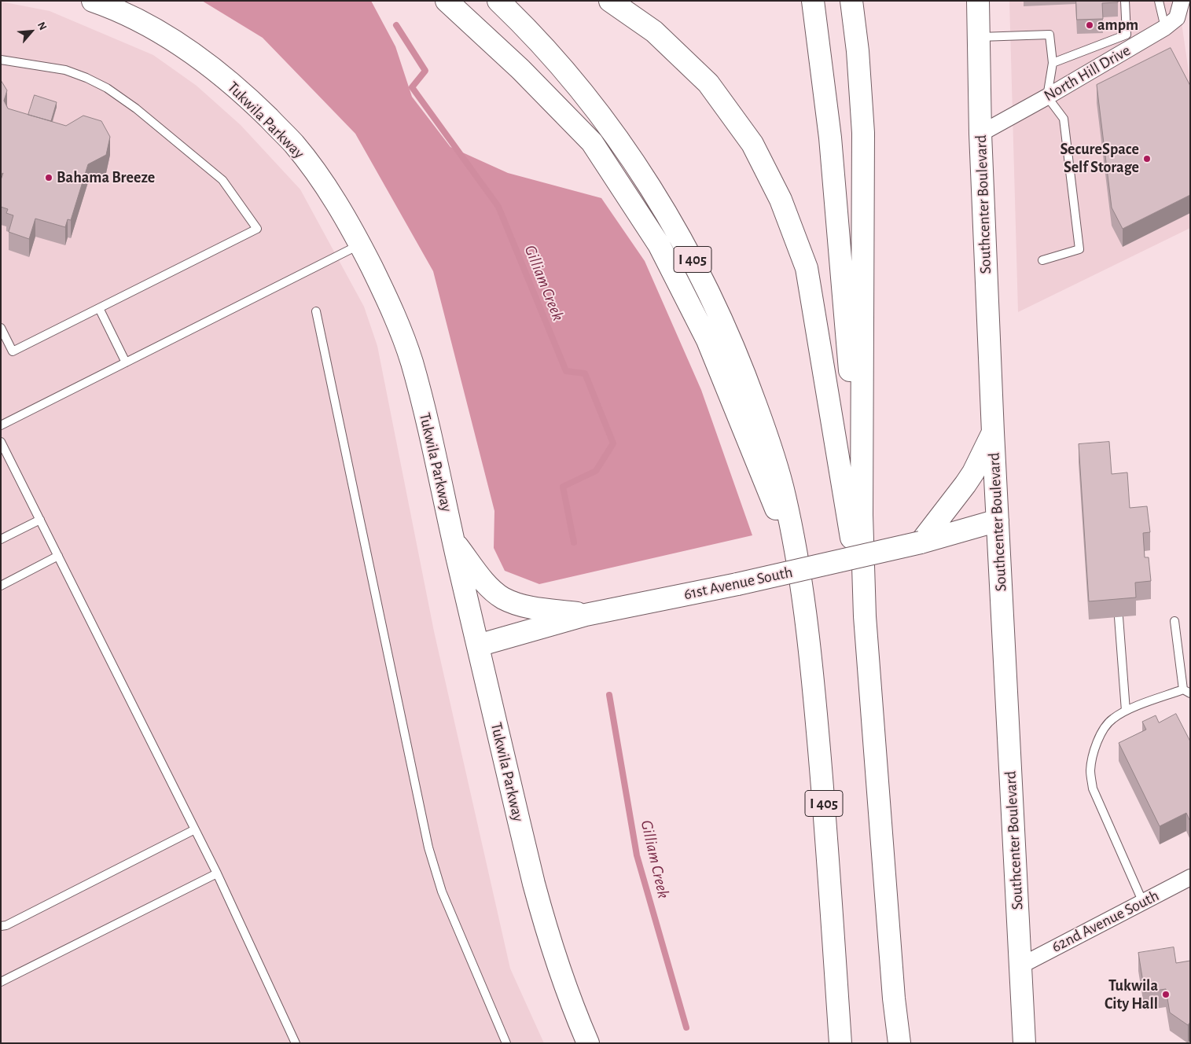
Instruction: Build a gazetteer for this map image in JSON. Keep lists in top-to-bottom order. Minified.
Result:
{"streets":{"main road":["Tukwila Parkway","Southcenter Boulevard","I 405","61st Avenue South"],"street":["North Hill Drive","62nd Avenue South"]},"crossings":[["North Hill Drive","Southcenter Boulevard"],["Tukwila Parkway","61st Avenue South"],["Southcenter Boulevard","61st Avenue South"],["Southcenter Boulevard","62nd Avenue South"]],"water":["Gilliam Creek"],"places":["ampm","SecureSpace Self Storage","Bahama Breeze","Tukwila City Hall"],"north":"top right"}
